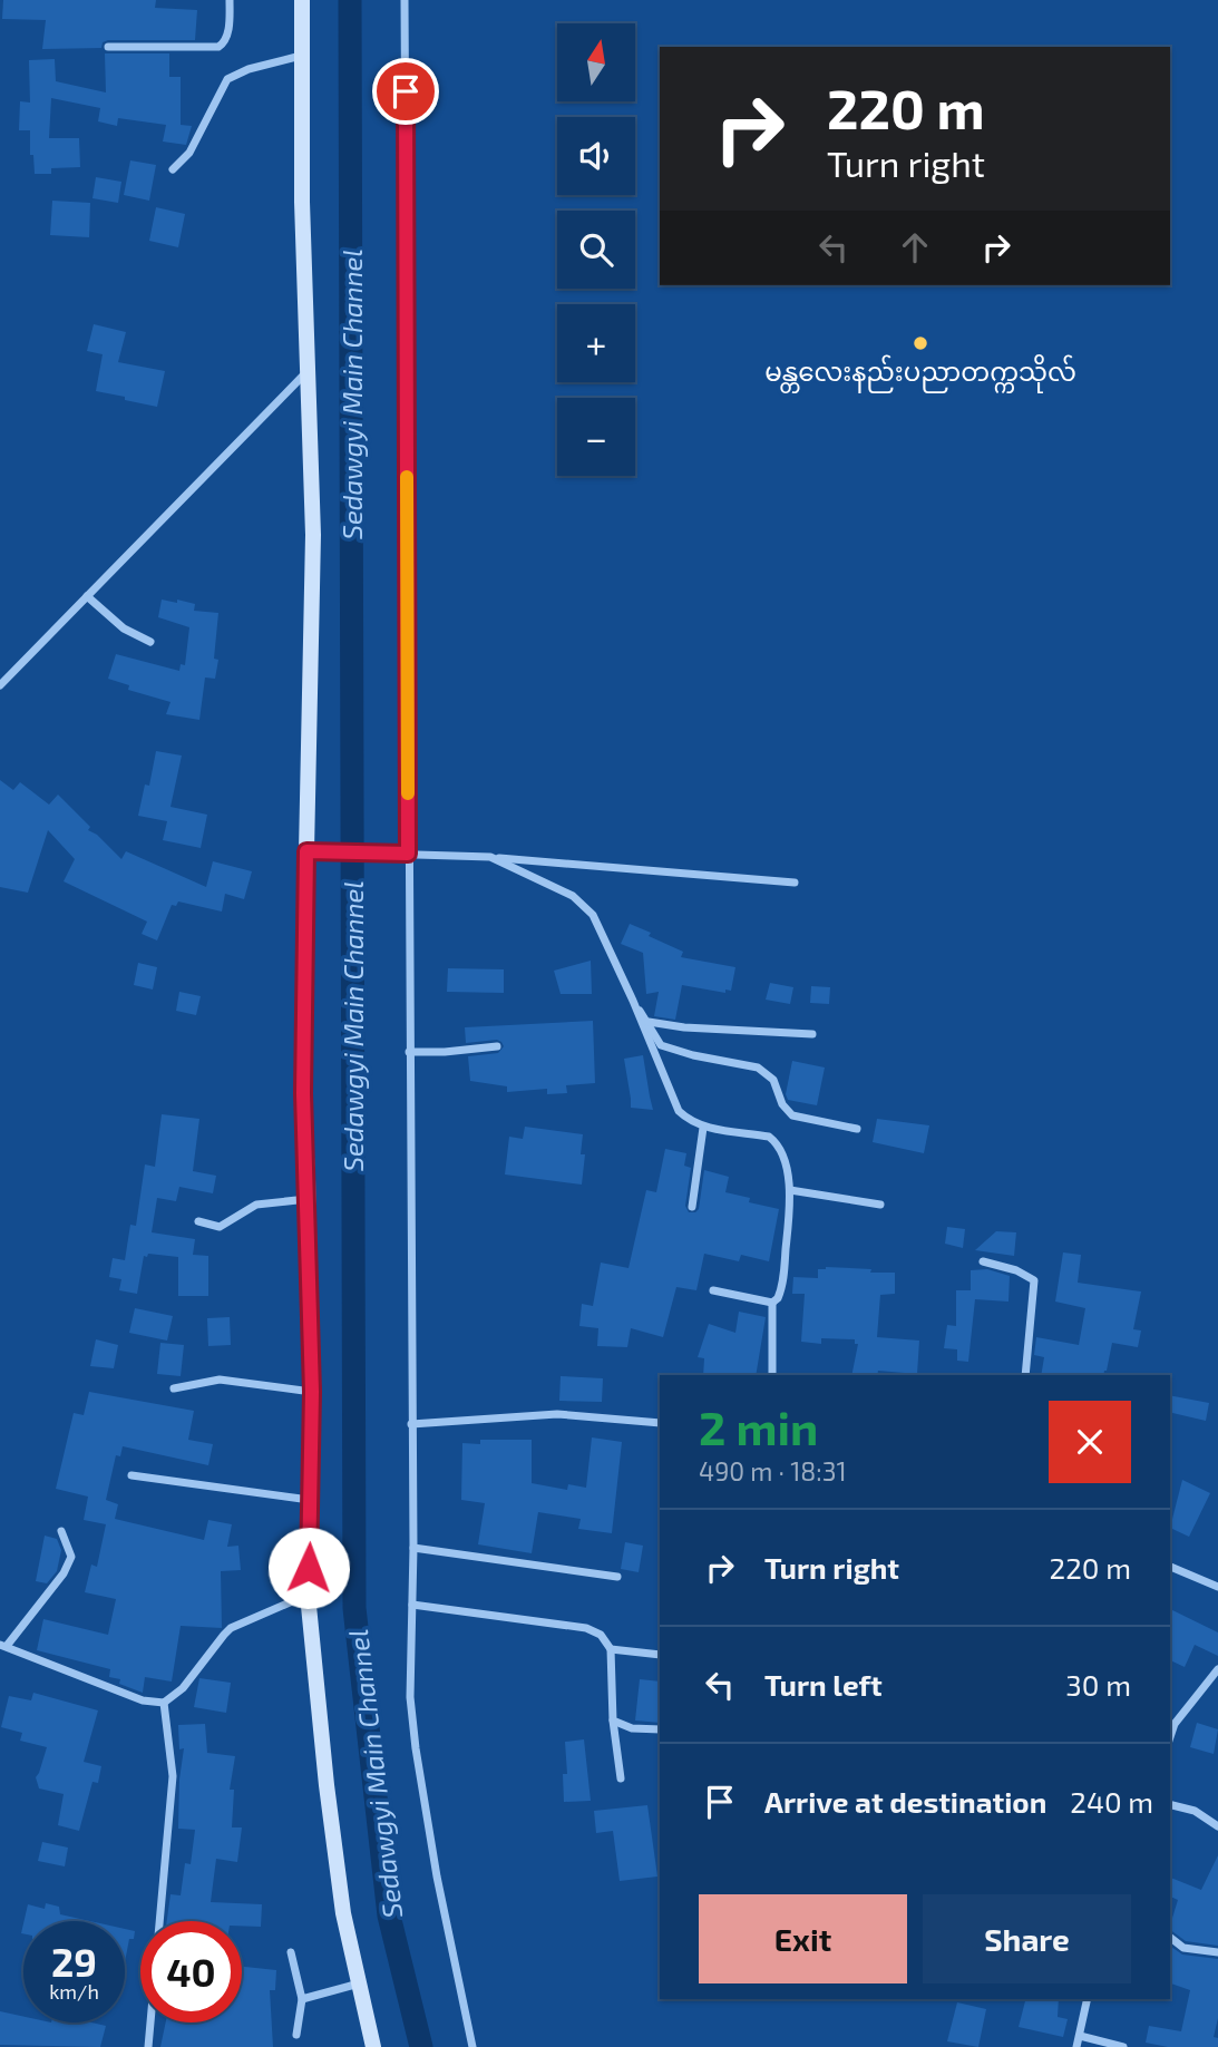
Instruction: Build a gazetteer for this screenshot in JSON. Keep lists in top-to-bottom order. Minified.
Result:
{"water":["Sedawgyi Main Channel"],"places":["မန္တလေးနည်းပညာတက္ကသိုလ်"],"north":"top","page":{"map_buttons":["+","−"],"turn":["220 m","Turn right"],"heading":["2 min","490 m · 18:31"],"list":[{"name":"Turn right","value":"220 m"},{"name":"Turn left","value":"30 m"},{"name":"Arrive at destination","value":"240 m"}],"buttons":["Exit","Share"],"speed":"29 km/h","limit":"40"}}
